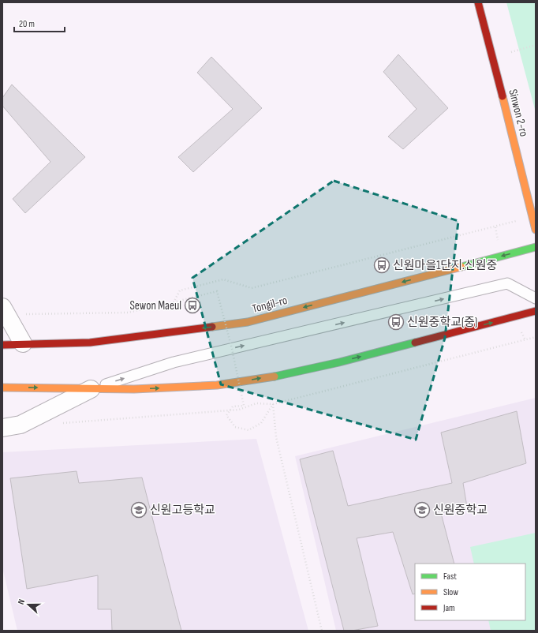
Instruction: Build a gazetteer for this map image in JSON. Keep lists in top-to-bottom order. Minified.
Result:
{"streets":{"main road":["Sinwon 2-ro","Tongil-ro"]},"places":{"bus stop":["신원마을1단지.신원중","Sewon Maeul","신원중학교(중)"],"school or university":["신원고등학교","신원중학교"]},"legend":["Fast","Slow","Jam"],"scale_bar":"20 m","north":"left"}
